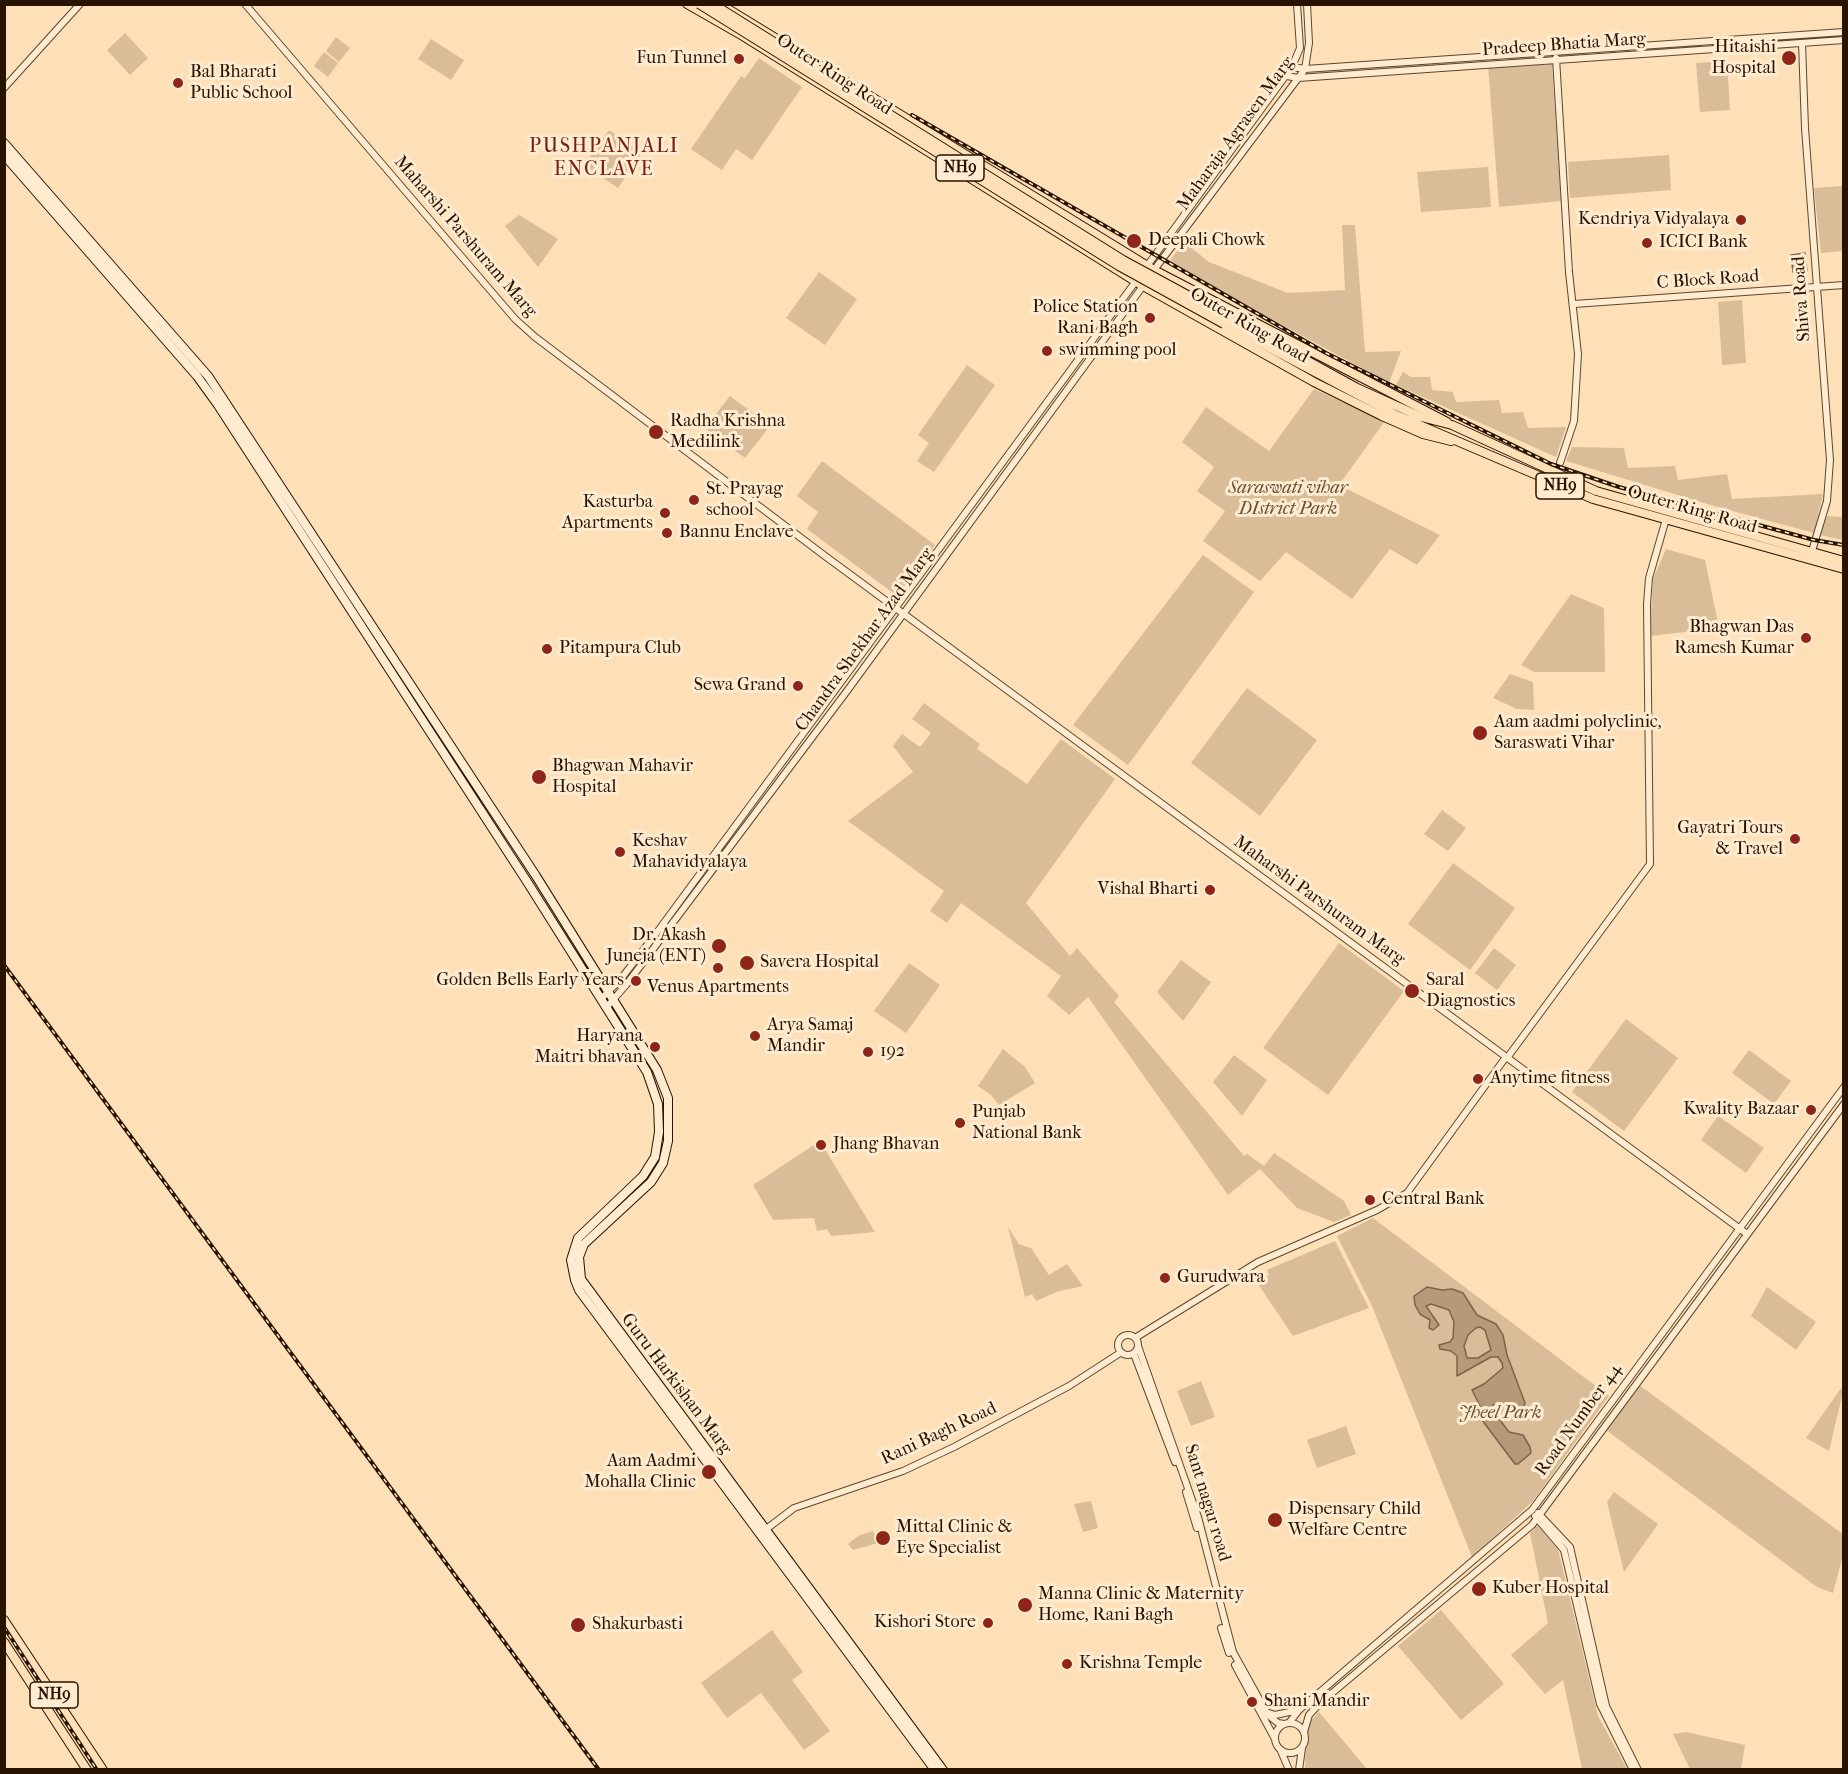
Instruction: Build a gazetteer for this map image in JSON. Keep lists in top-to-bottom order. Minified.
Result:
{"streets":{"main road":["Outer Ring Road","NH9","Guru Harkishan Marg"],"street":["Pradeep Bhatia Marg","Maharaja Agrasen Marg","Maharshi Parshuram Marg","C Block Road","Shiva Road","Chandra Shekhar Azad Marg","Road Number 44","Rani Bagh Road","Sant nagar road"]},"crossings":[["Pradeep Bhatia Marg","Maharaja Agrasen Marg"],["Pradeep Bhatia Marg","Shiva Road"],["Outer Ring Road","Maharaja Agrasen Marg"],["Outer Ring Road","NH9"],["Outer Ring Road","Shiva Road"],["Outer Ring Road","Chandra Shekhar Azad Marg"],["Maharshi Parshuram Marg","Chandra Shekhar Azad Marg"],["Maharshi Parshuram Marg","Road Number 44"],["C Block Road","Shiva Road"],["Chandra Shekhar Azad Marg","Guru Harkishan Marg"],["Guru Harkishan Marg","Rani Bagh Road"],["Road Number 44","Sant nagar road"],["Rani Bagh Road","Sant nagar road"]],"districts":["PUSHPANJALI ENCLAVE"],"parks":["Saraswati vihar DIstrict Park","Jheel Park"],"places":["Hitaishi Hospital","Fun Tunnel","Bal Bharati Public School","Kendriya Vidyalaya","Deepali Chowk","ICICI Bank","Police Station Rani Bagh","swimming pool","Radha Krishna Medilink","St. Prayag school","Kasturba Apartments","Bannu Enclave","Bhagwan Das Ramesh Kumar","Pitampura Club","Sewa Grand","Aam aadmi polyclinic, Saraswati Vihar","Bhagwan Mahavir Hospital","Gayatri Tours & Travel","Keshav Mahavidyalaya","Vishal Bharti","Dr. Akash Juneja (ENT)","Savera Hospital","Venus Apartments","Golden Bells Early Years","Saral Diagnostics","Arya Samaj Mandir","Haryana Maitri bhavan","192","Anytime fitness","Kwality Bazaar","Punjab National Bank","Jhang Bhavan","Central Bank","Gurudwara","Aam Aadmi Mohalla Clinic","Dispensary Child Welfare Centre","Mittal Clinic & Eye Specialist","Kuber Hospital","Manna Clinic & Maternity Home, Rani Bagh","Kishori Store","Shakurbasti","Krishna Temple","Shani Mandir"]}
